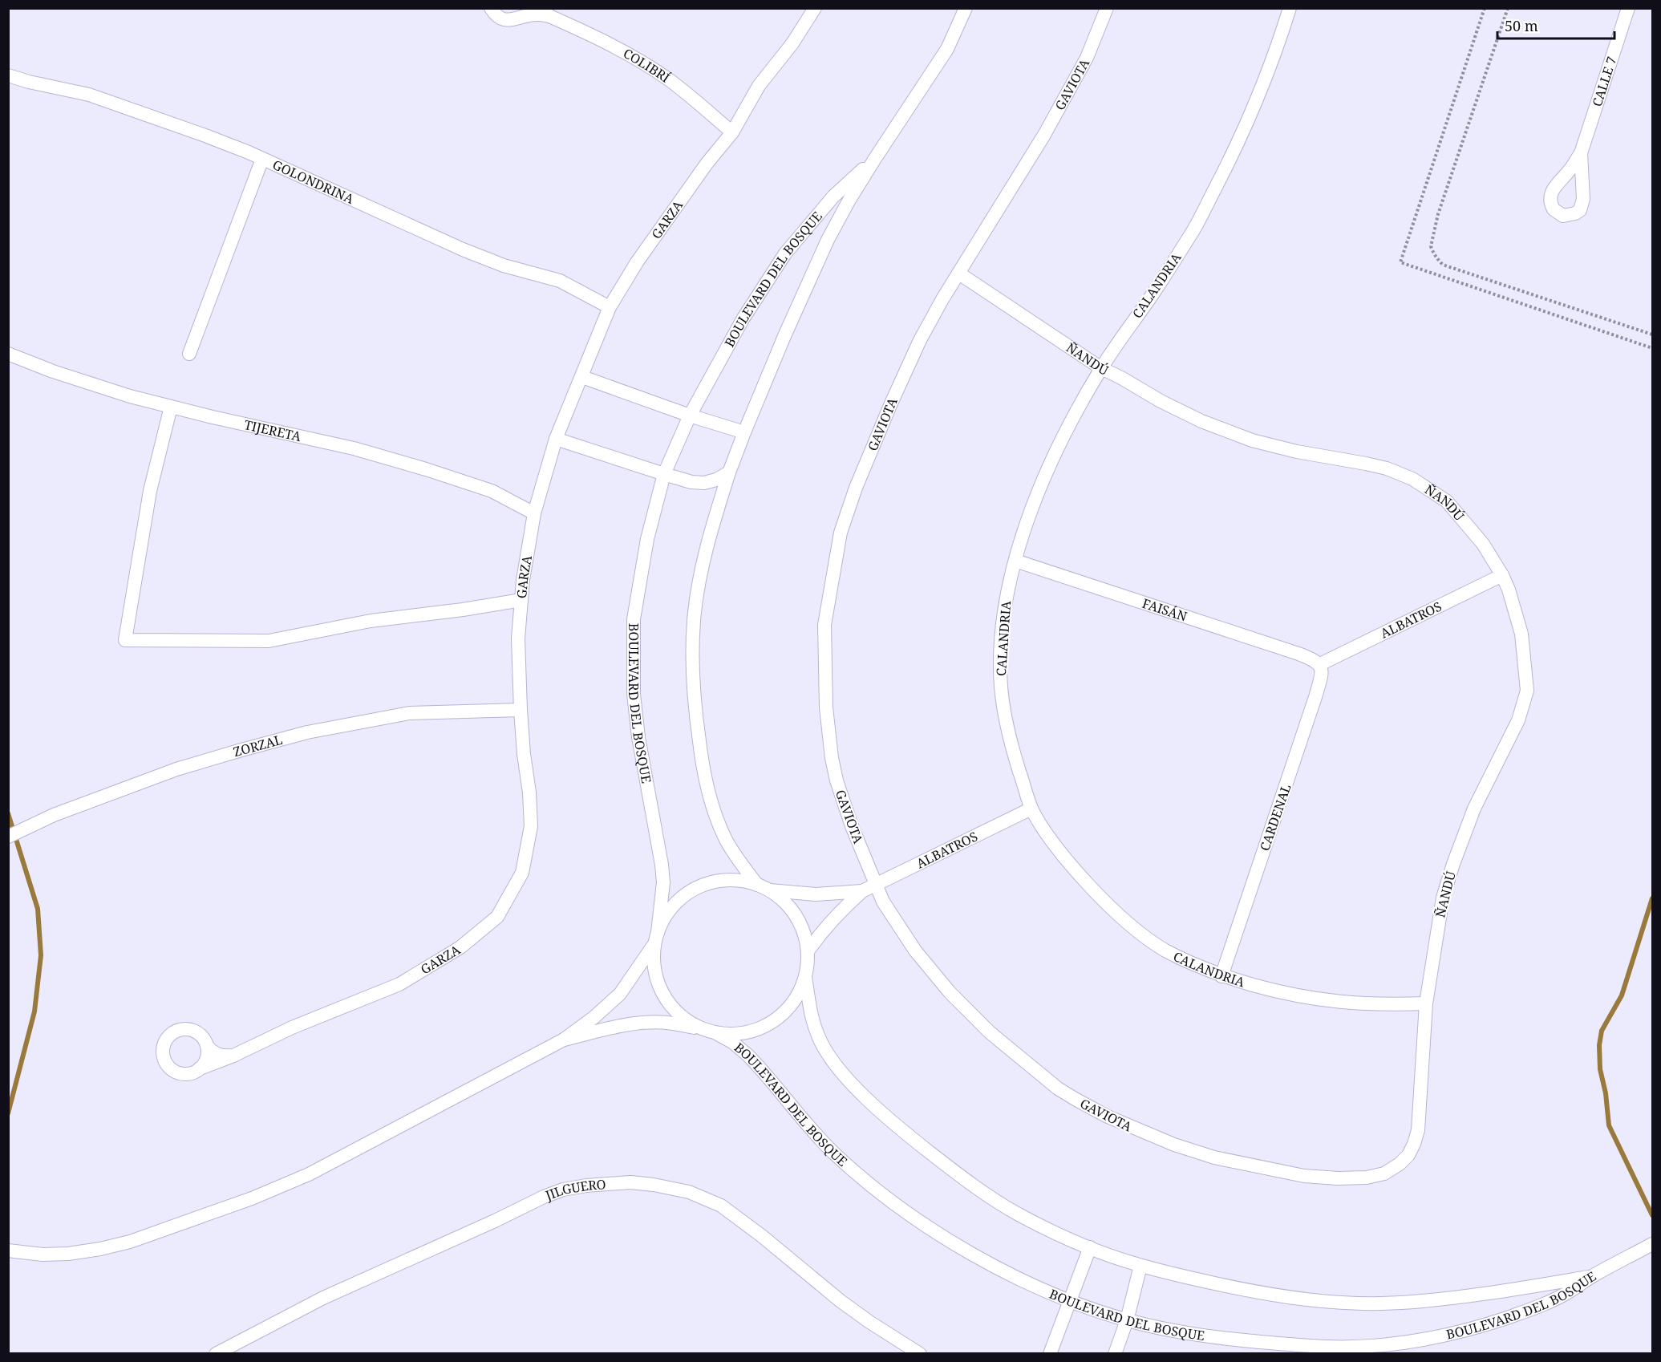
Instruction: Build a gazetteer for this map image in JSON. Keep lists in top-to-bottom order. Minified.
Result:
{"streets":{"street":["COLIBRÍ","CALLE 7","GAVIOTA","GOLONDRINA","GARZA","BOULEVARD DEL BOSQUE","CALANDRIA","ÑANDÚ","TIJERETA","FAISÁN","ALBATROS","ZORZAL","CARDENAL","JILGUERO"]},"crossings":[["COLIBRÍ","GARZA"],["GAVIOTA","CALANDRIA"],["GAVIOTA","ÑANDÚ"],["GAVIOTA","ALBATROS"],["GOLONDRINA","GARZA"],["GARZA","TIJERETA"],["GARZA","ZORZAL"],["CALANDRIA","ÑANDÚ"],["CALANDRIA","FAISÁN"],["CALANDRIA","ALBATROS"],["CALANDRIA","CARDENAL"],["ÑANDÚ","ALBATROS"],["FAISÁN","ALBATROS"],["FAISÁN","CARDENAL"],["ALBATROS","CARDENAL"]],"scale_bar":"50 m"}
